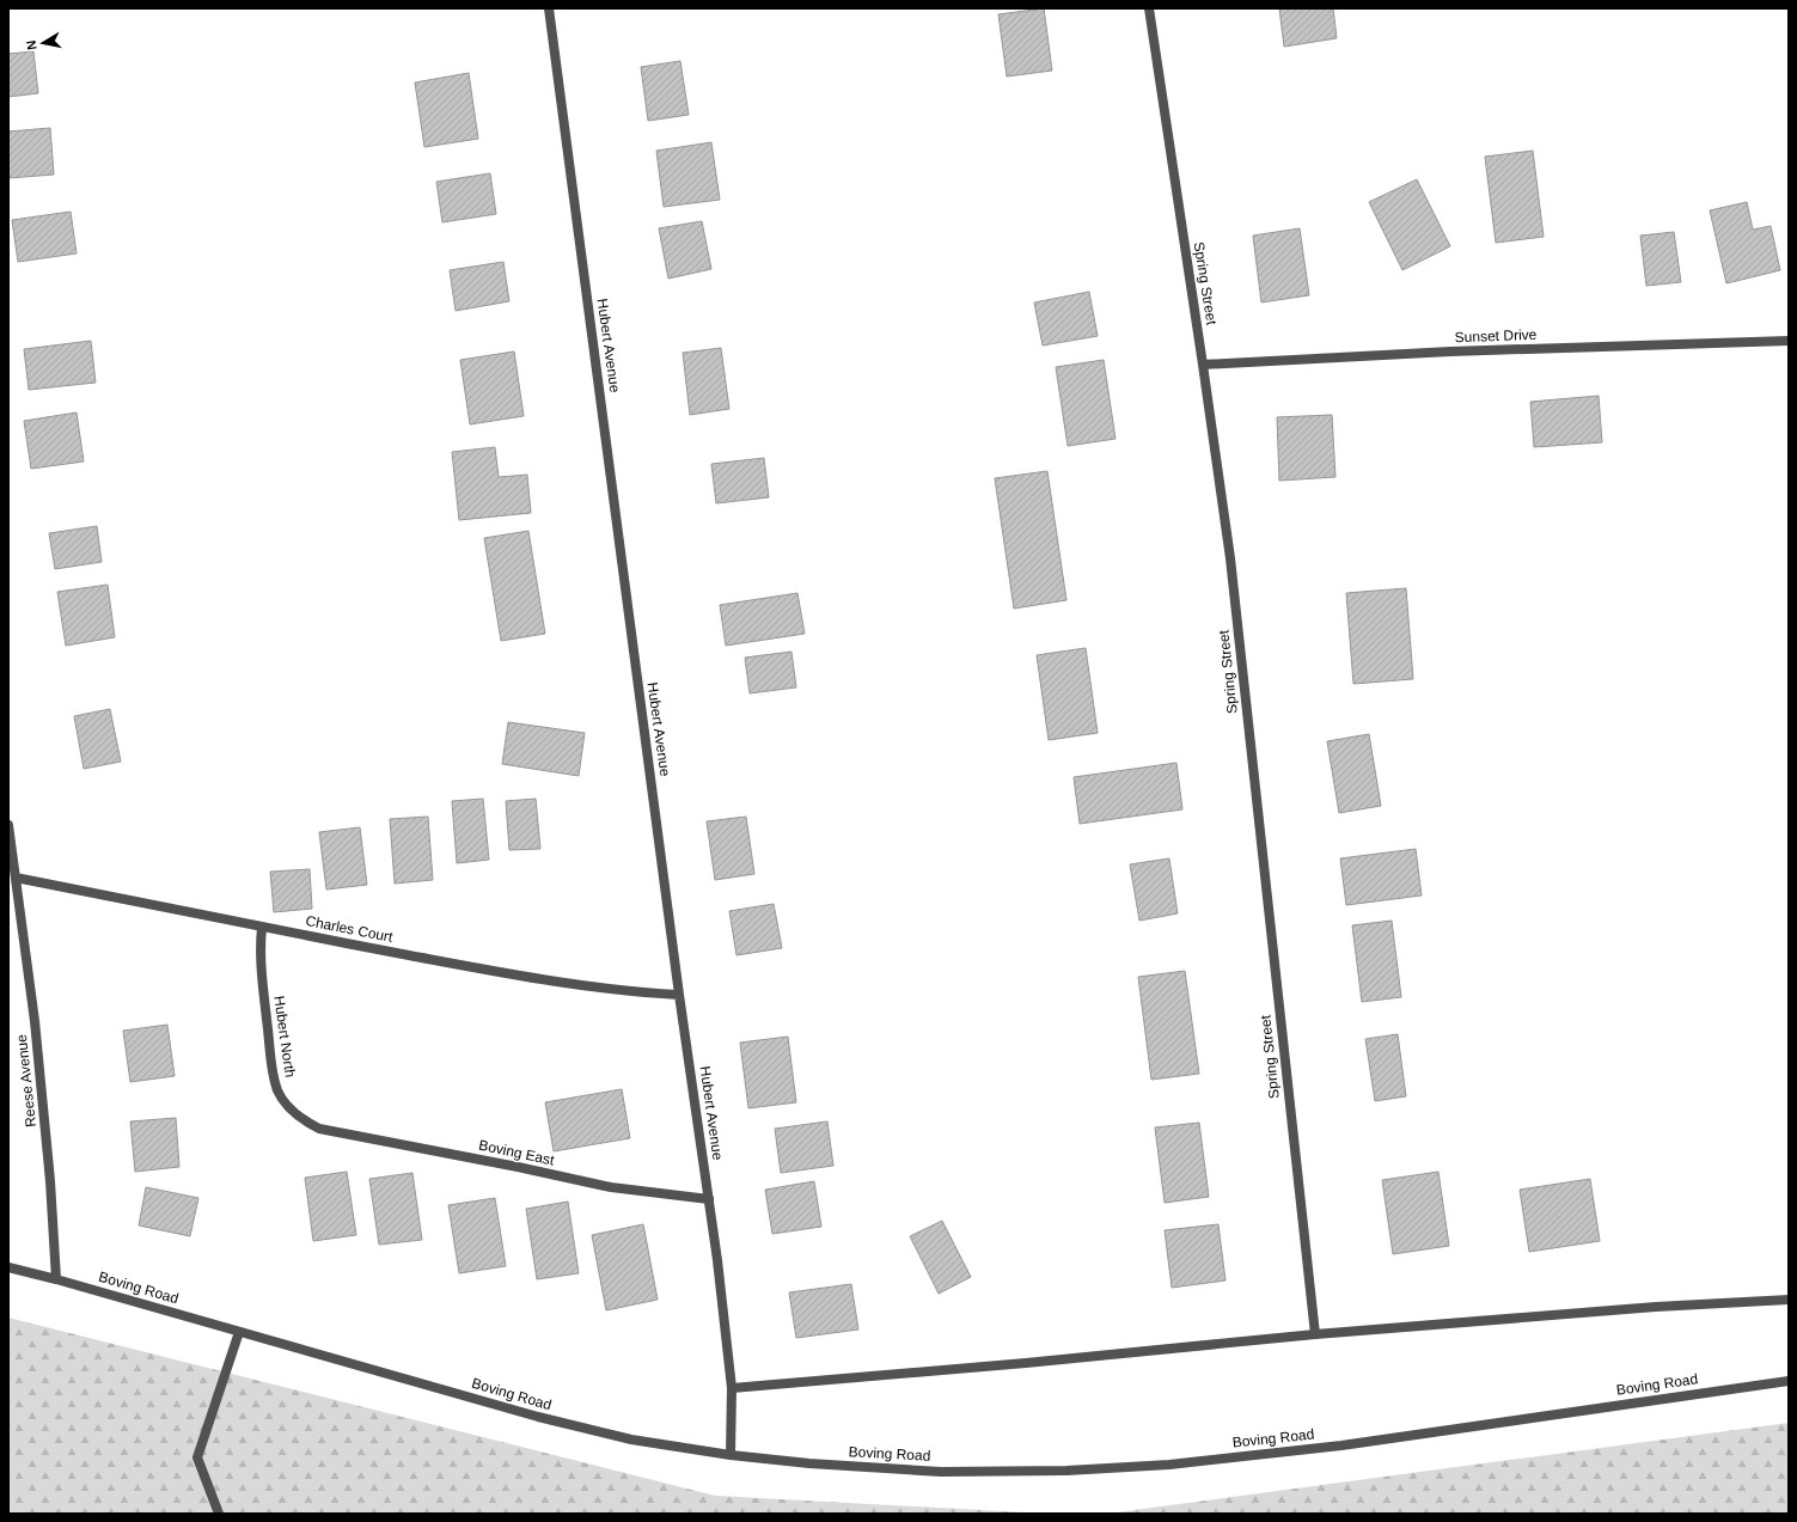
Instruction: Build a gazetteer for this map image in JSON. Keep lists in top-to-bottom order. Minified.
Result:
{"streets":{"street":["Spring Street","Sunset Drive","Hubert Avenue","Charles Court","Hubert North","Reese Avenue","Boving East","Boving Road"]},"crossings":[["Spring Street","Sunset Drive"],["Hubert Avenue","Charles Court"],["Hubert Avenue","Boving East"],["Hubert Avenue","Boving Road"],["Charles Court","Hubert North"],["Charles Court","Reese Avenue"],["Hubert North","Boving East"],["Reese Avenue","Boving Road"]],"north":"left"}
